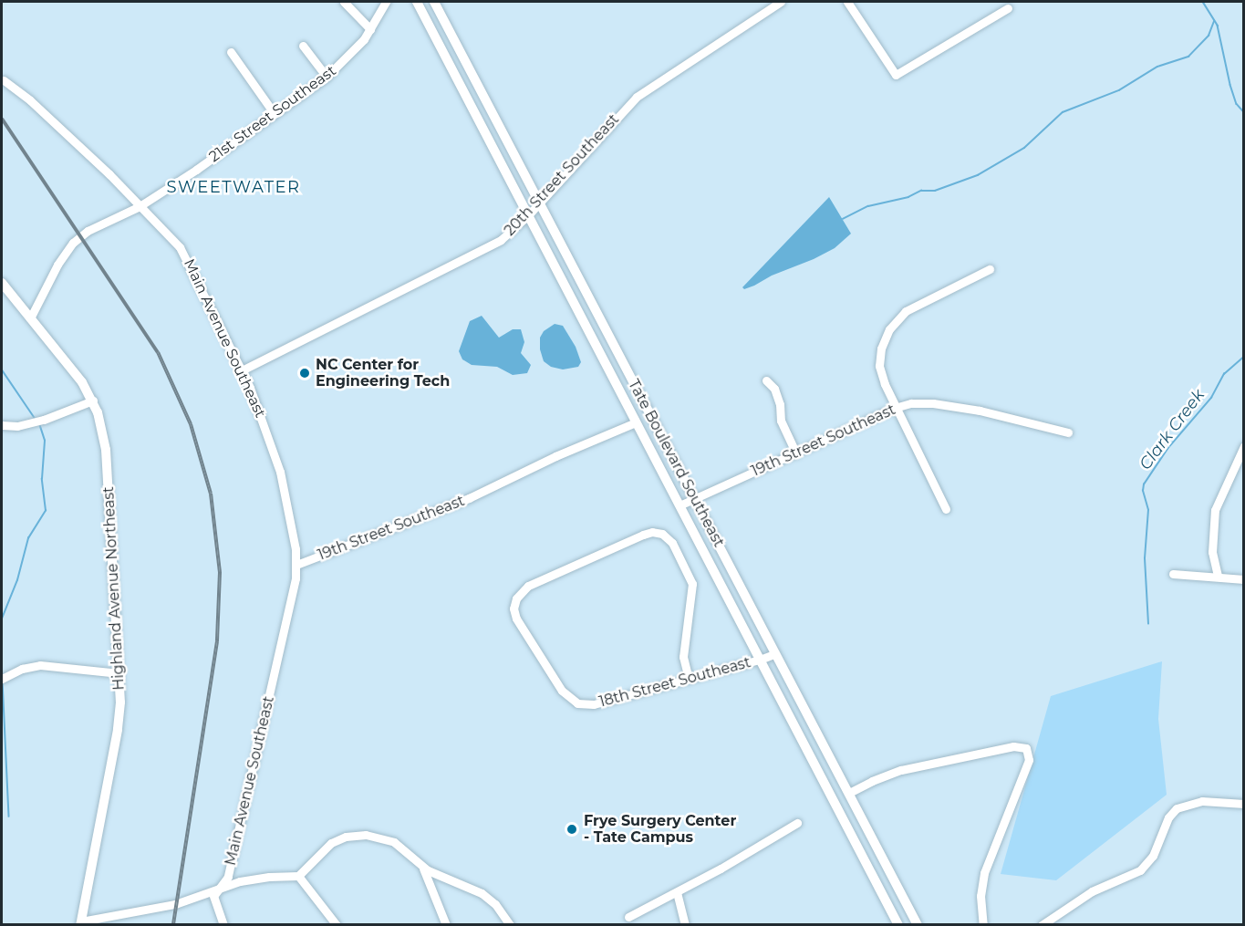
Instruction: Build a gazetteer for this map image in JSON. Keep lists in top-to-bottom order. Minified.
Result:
{"streets":{"main road":["Tate Boulevard Southeast","Highland Avenue Northeast"],"street":["21st Street Southeast","20th Street Southeast","Main Avenue Southeast","19th Street Southeast","18th Street Southeast"]},"crossings":[["21st Street Southeast","Main Avenue Southeast"],["21st Street Southeast","Highland Avenue Northeast"],["20th Street Southeast","Main Avenue Southeast"],["20th Street Southeast","Tate Boulevard Southeast"],["Main Avenue Southeast","19th Street Southeast"],["19th Street Southeast","Tate Boulevard Southeast"],["Tate Boulevard Southeast","18th Street Southeast"]],"districts":["SWEETWATER"],"water":["Clark Creek"],"places":["NC Center for Engineering Tech","Frye Surgery Center - Tate Campus"]}
